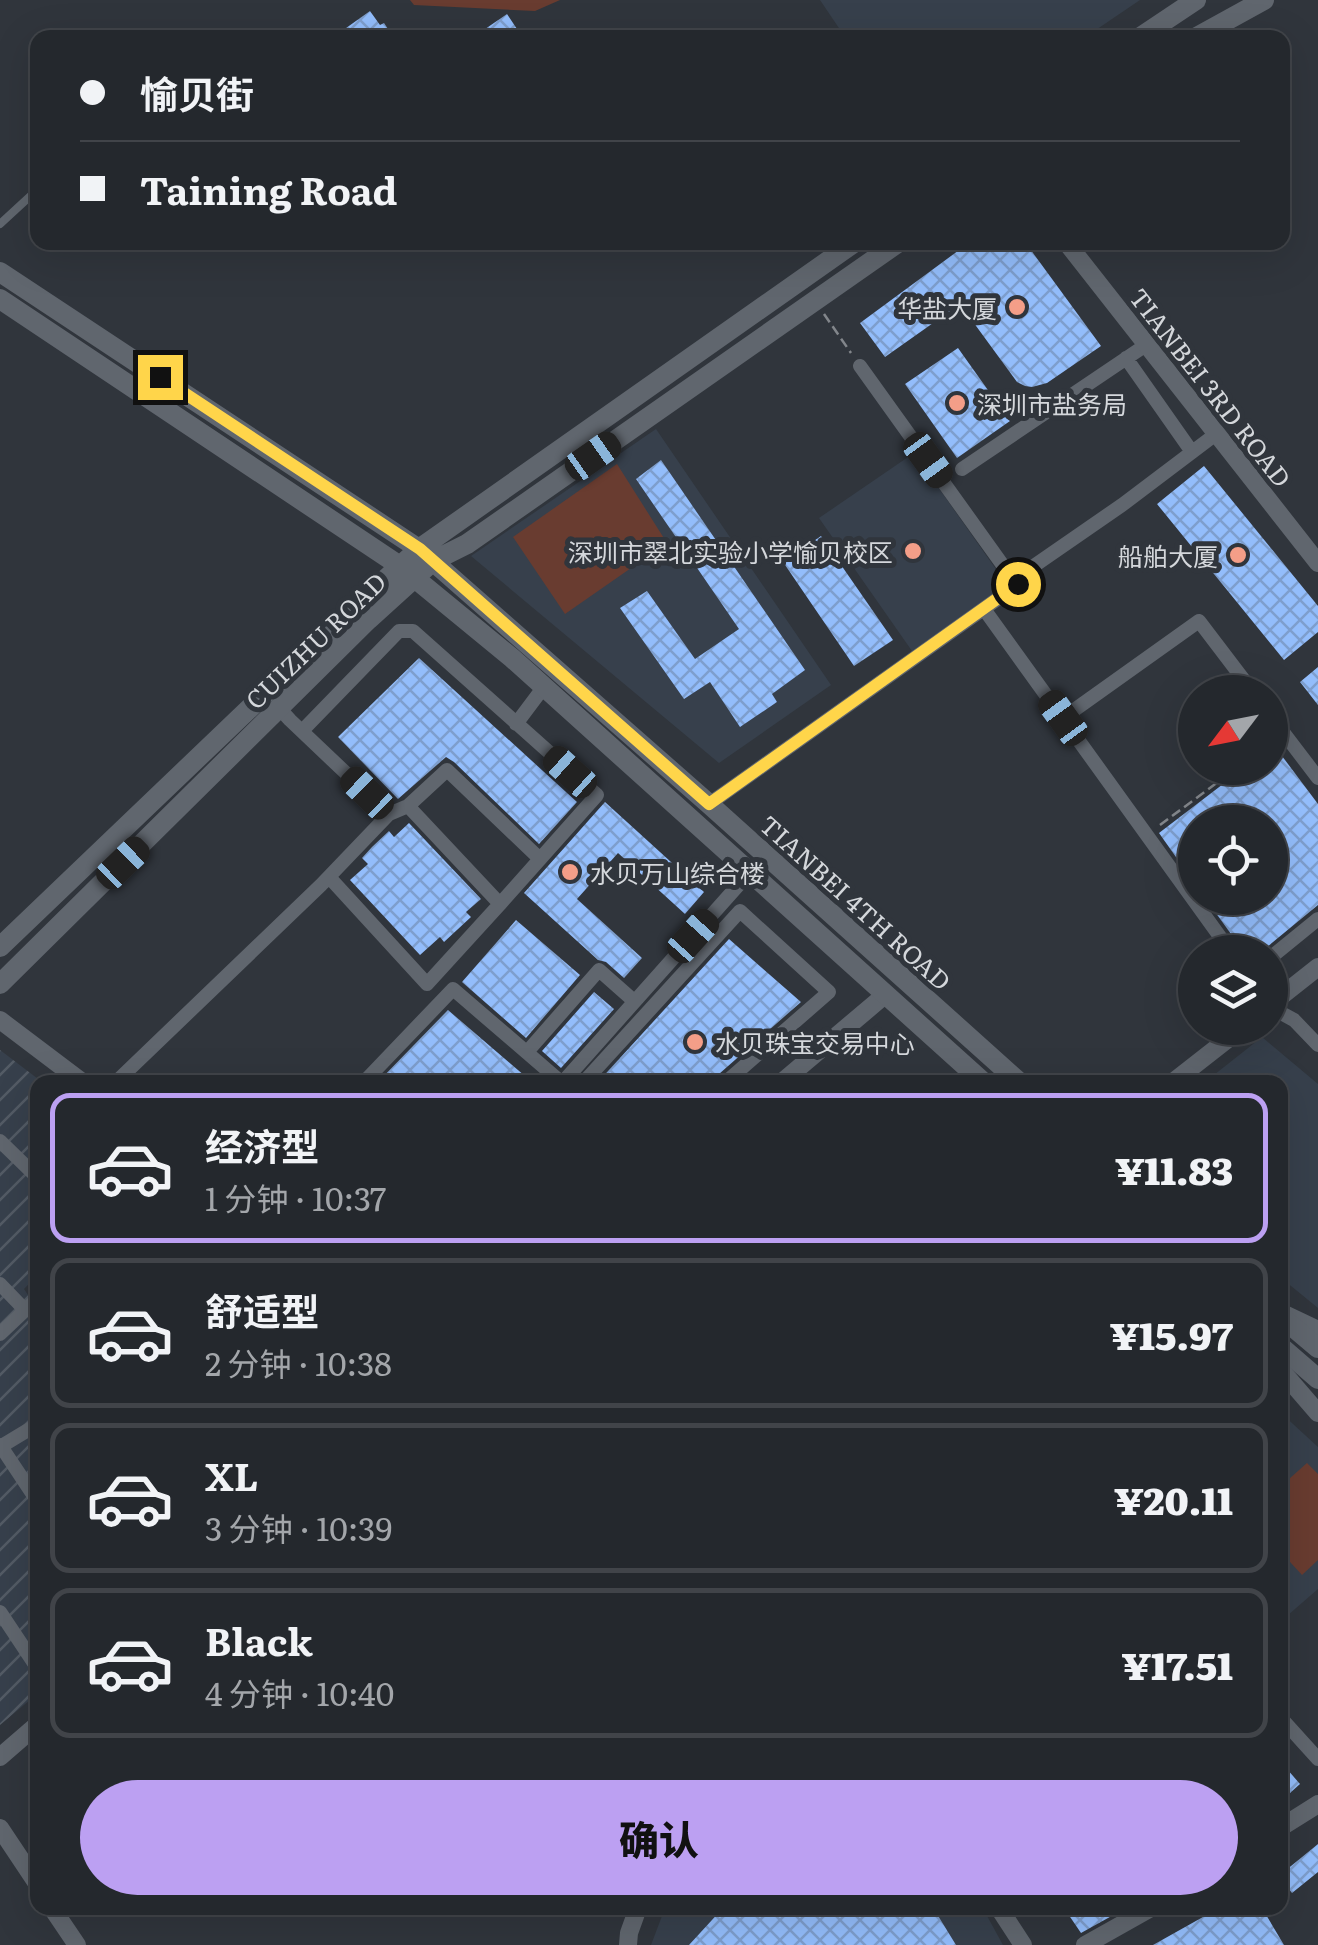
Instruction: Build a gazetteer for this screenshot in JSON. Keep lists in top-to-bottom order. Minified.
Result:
{"streets":{"main road":["CUIZHU ROAD","TIANBEI 4TH ROAD"],"street":["TIANBEI 3RD ROAD"]},"crossings":[["CUIZHU ROAD","TIANBEI 4TH ROAD"]],"places":["华盐大厦","深圳市盐务局","深圳市翠北实验小学愉贝校区","船舶大厦","水贝万山综合楼","水贝珠宝交易中心"],"north":"bottom left","page":{"banner":["愉贝街","Taining Road"],"list":[{"name":"经济型","note":"1 分钟 · 10:37","value":"¥11.83"},{"name":"舒适型","note":"2 分钟 · 10:38","value":"¥15.97"},{"name":"XL","note":"3 分钟 · 10:39","value":"¥20.11"},{"name":"Black","note":"4 分钟 · 10:40","value":"¥17.51"}],"buttons":"确认"}}
